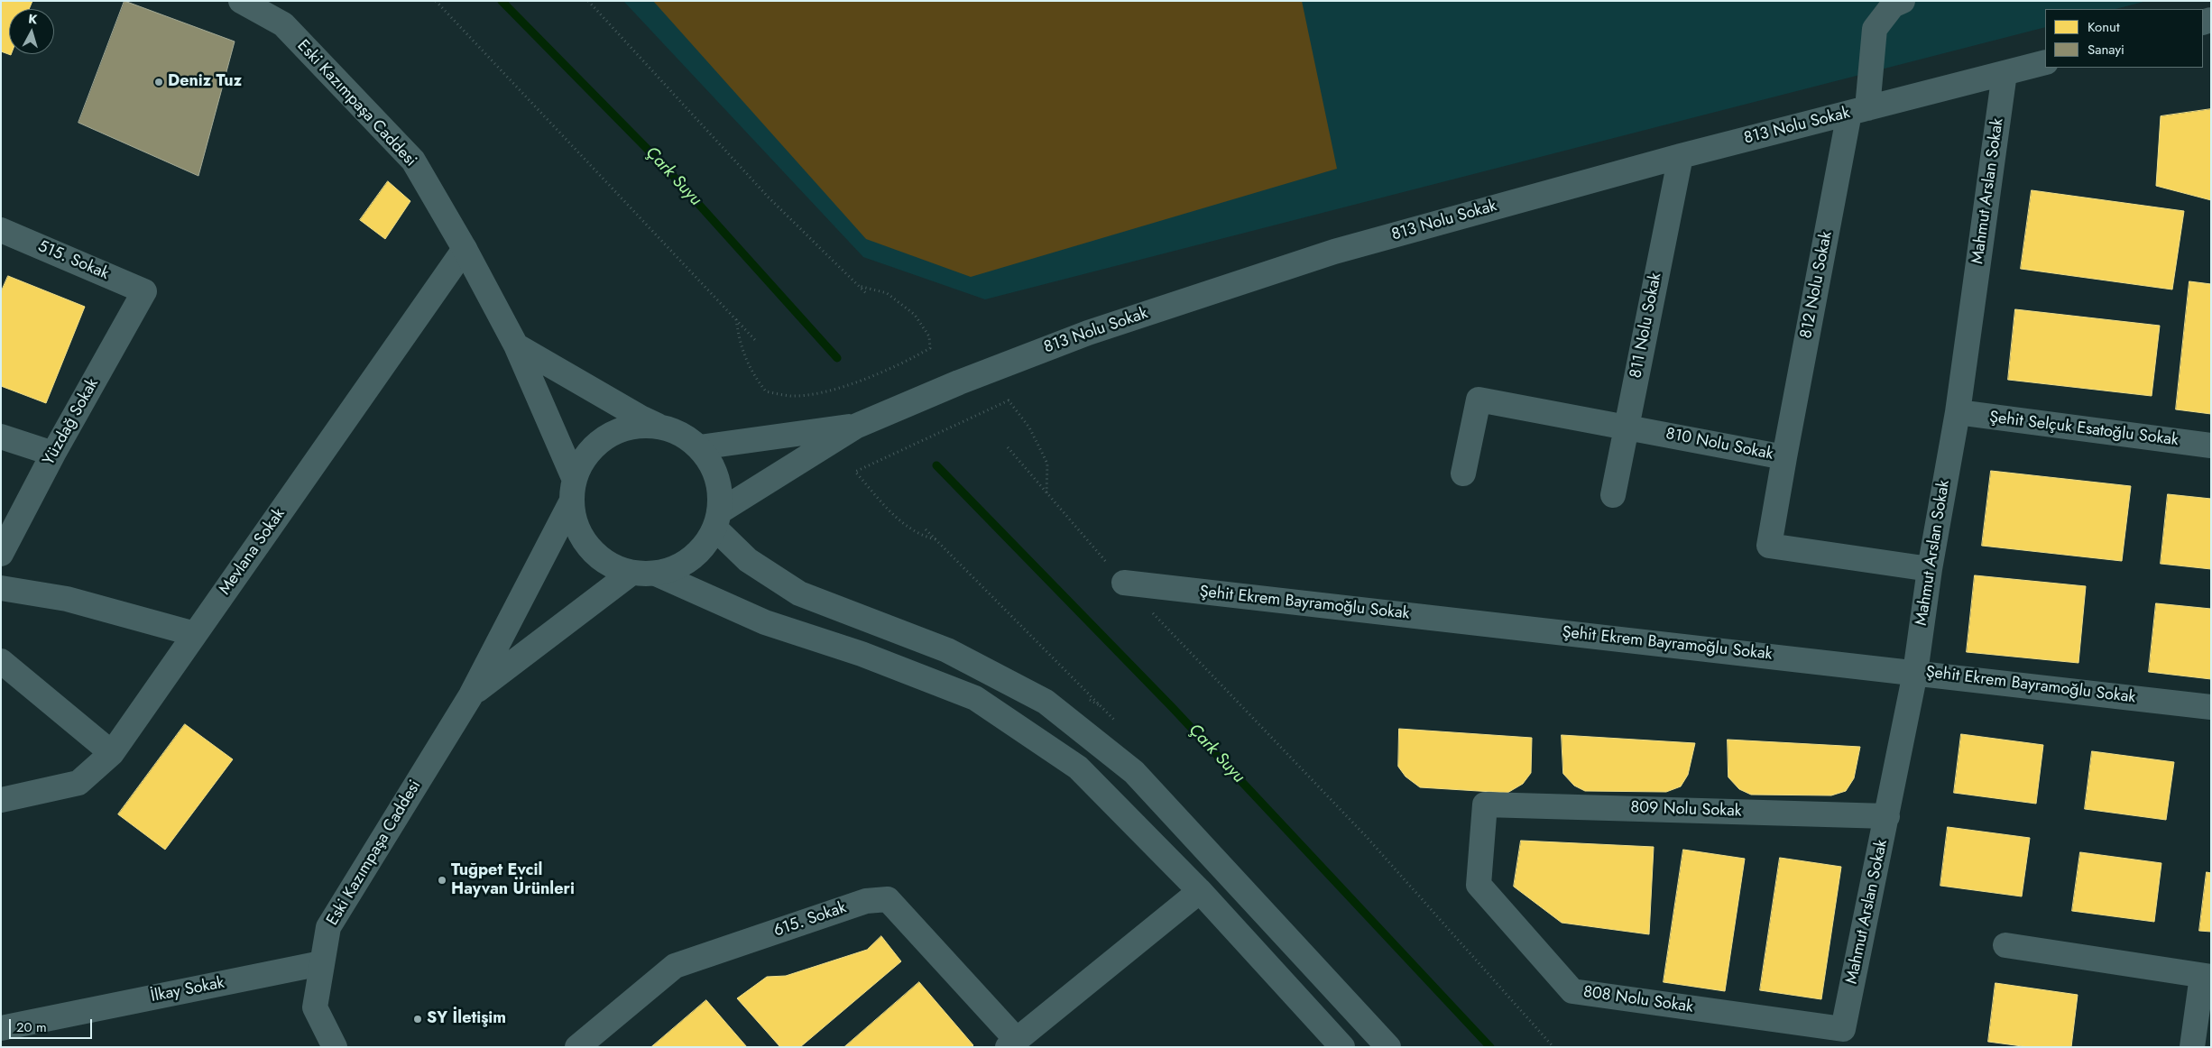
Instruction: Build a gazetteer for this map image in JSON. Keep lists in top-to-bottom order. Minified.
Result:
{"streets":{"street":["Eski Kazımpaşa Caddesi","813 Nolu Sokak","Mahmut Arslan Sokak","515. Sokak","812 Nolu Sokak","811 Nolu Sokak","Yüzdağ Sokak","Şehit Selçuk Esatoğlu Sokak","810 Nolu Sokak","Mevlana Sokak","Şehit Ekrem Bayramoğlu Sokak","809 Nolu Sokak","615. Sokak","İlkay Sokak","808 Nolu Sokak"]},"crossings":[["Eski Kazımpaşa Caddesi","Mevlana Sokak"],["Eski Kazımpaşa Caddesi","İlkay Sokak"],["813 Nolu Sokak","Mahmut Arslan Sokak"],["813 Nolu Sokak","812 Nolu Sokak"],["813 Nolu Sokak","811 Nolu Sokak"],["Mahmut Arslan Sokak","Şehit Selçuk Esatoğlu Sokak"],["Mahmut Arslan Sokak","810 Nolu Sokak"],["Mahmut Arslan Sokak","Şehit Ekrem Bayramoğlu Sokak"],["Mahmut Arslan Sokak","809 Nolu Sokak"],["Mahmut Arslan Sokak","808 Nolu Sokak"],["515. Sokak","Yüzdağ Sokak"],["812 Nolu Sokak","810 Nolu Sokak"],["811 Nolu Sokak","810 Nolu Sokak"],["809 Nolu Sokak","808 Nolu Sokak"]],"water":["Çark Suyu"],"places":["Deniz Tuz","Tuğpet Evcil Hayvan Ürünleri","SY İletişim"],"legend":["Konut","Sanayi"],"scale_bar":"20 m","north":"top"}
